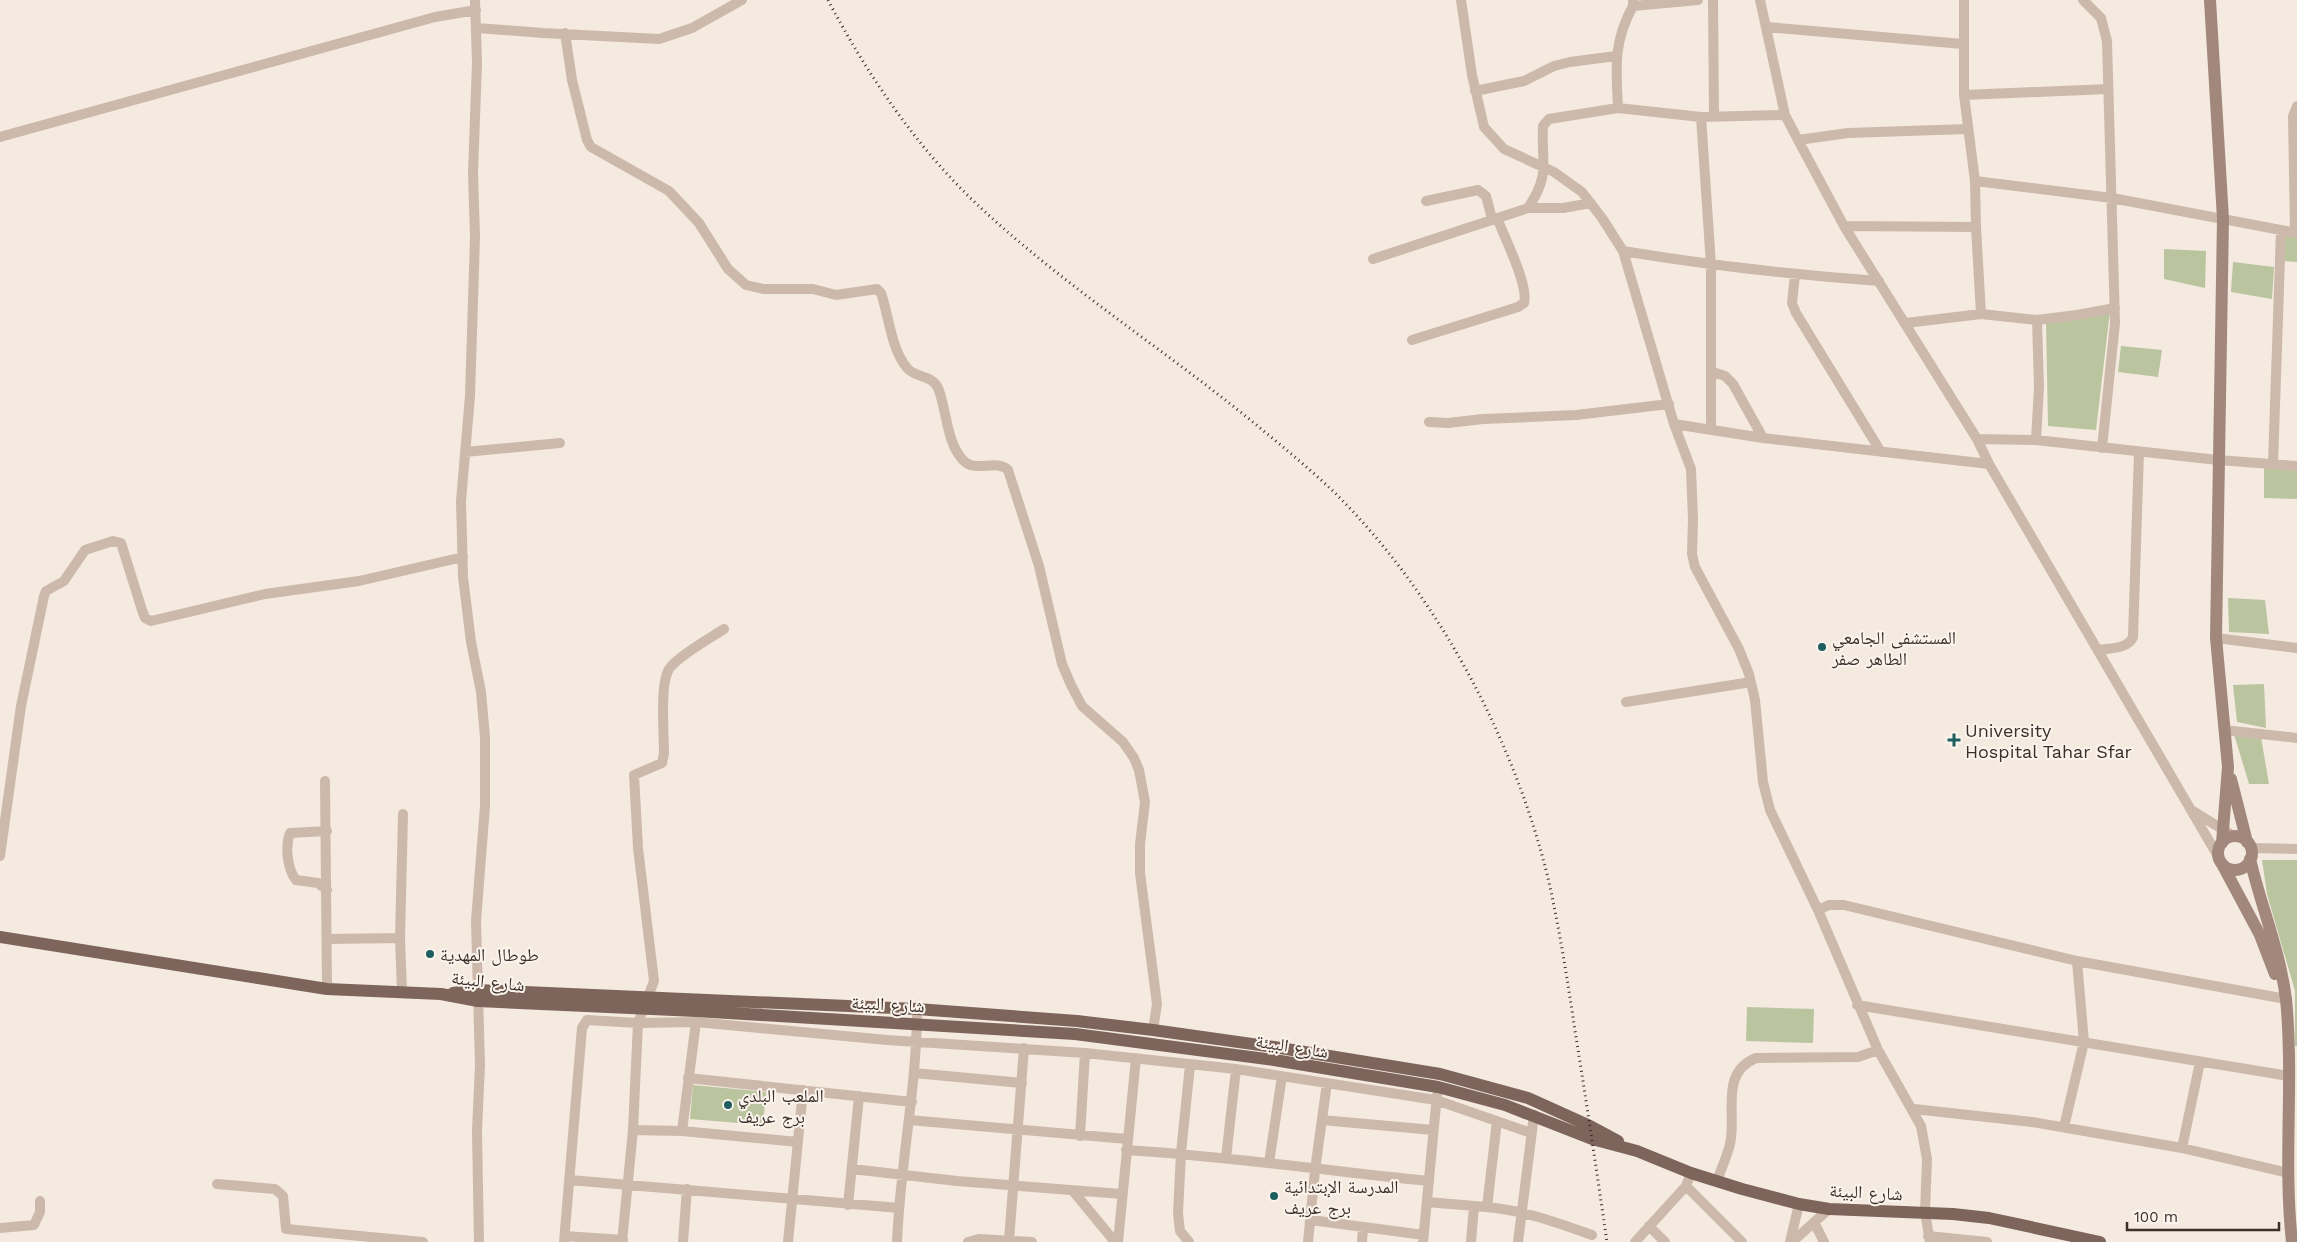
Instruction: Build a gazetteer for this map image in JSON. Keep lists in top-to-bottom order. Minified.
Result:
{"streets":{"main road":["شارع البيئة"]},"places":{"other":["المستشفى الجامعي الطاهر صفر","طوطال المهدية","الملعب البلدي برج عريف","المدرسة الإبتدائية برج عريف"],"health":["University Hospital Tahar Sfar"]},"scale_bar":"100 m"}
